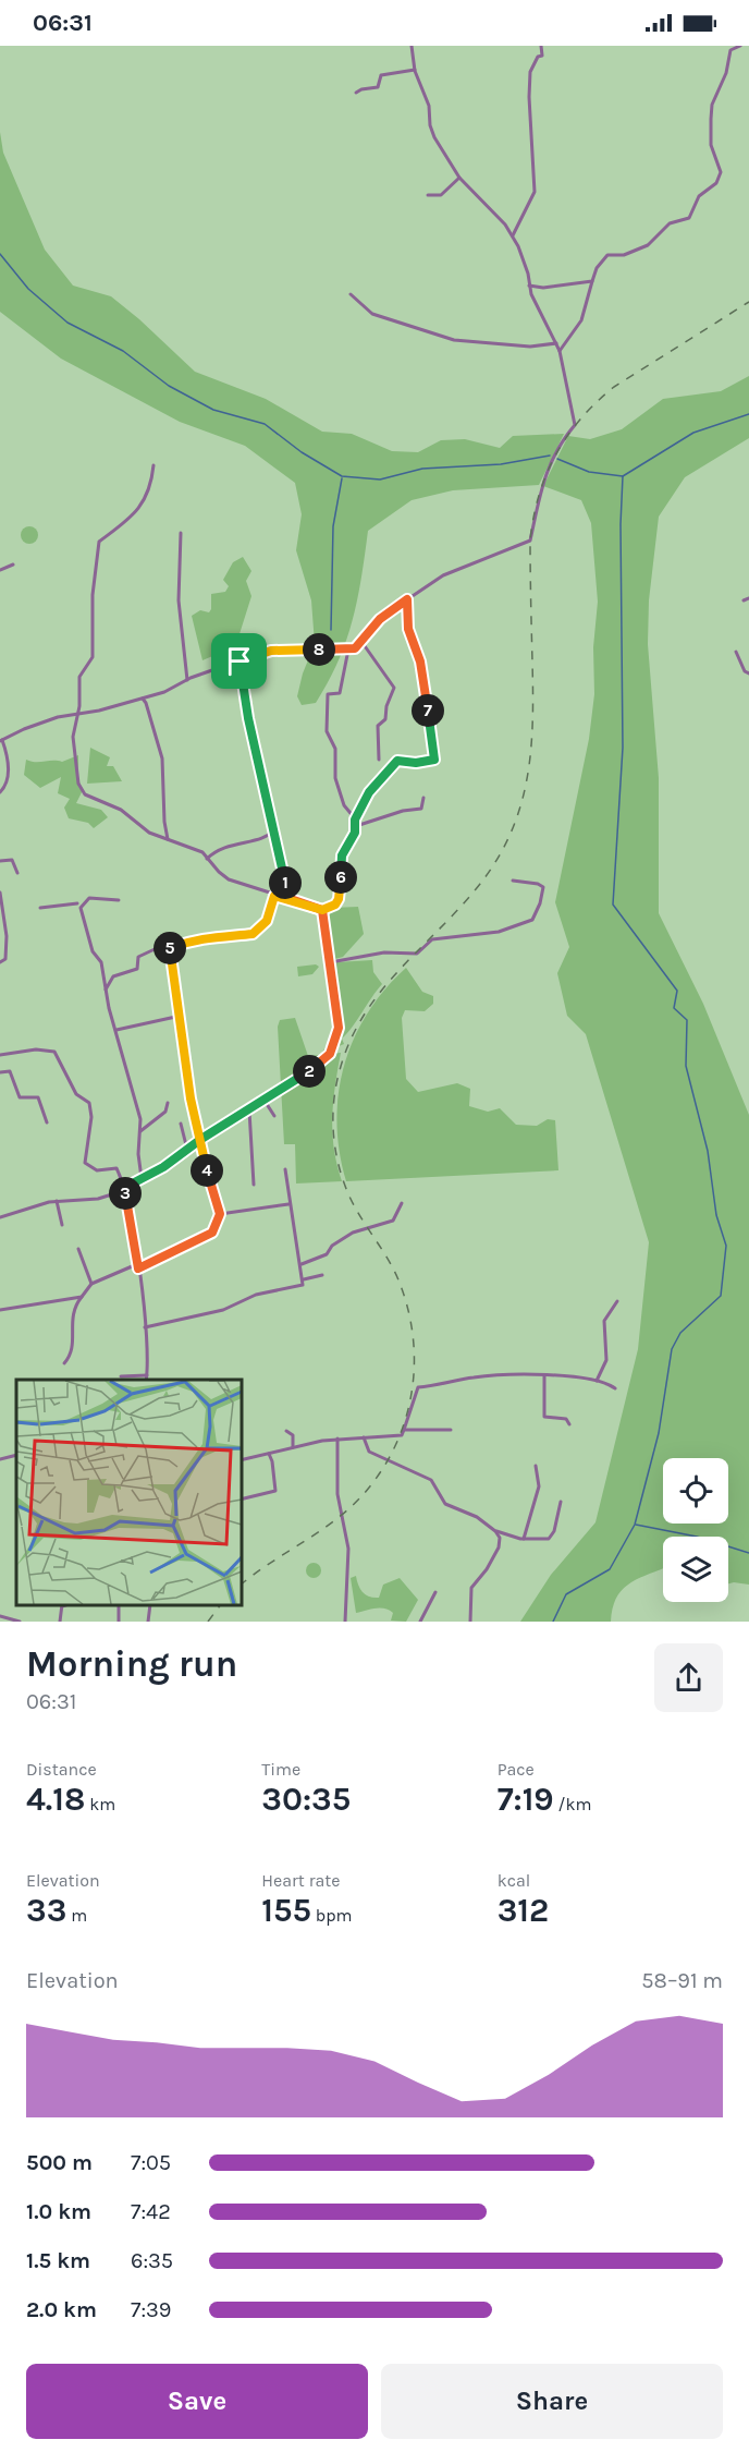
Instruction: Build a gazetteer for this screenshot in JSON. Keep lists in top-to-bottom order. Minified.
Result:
{"page":{"status":"06:31","pins":["8","7","6","1","5","2","4","3"],"heading":["Morning run","06:31"],"stats":[["Distance","4.18 km"],["Time","30:35"],["Pace","7:19 /km"],["Elevation","33 m"],["Heart rate","155 bpm"],["kcal","312"]],"chart":["Elevation","58–91 m"],"list":[{"name":"500 m","note":"7:05"},{"name":"1.0 km","note":"7:42"},{"name":"1.5 km","note":"6:35"},{"name":"2.0 km","note":"7:39"}],"buttons":["Save","Share"]}}
